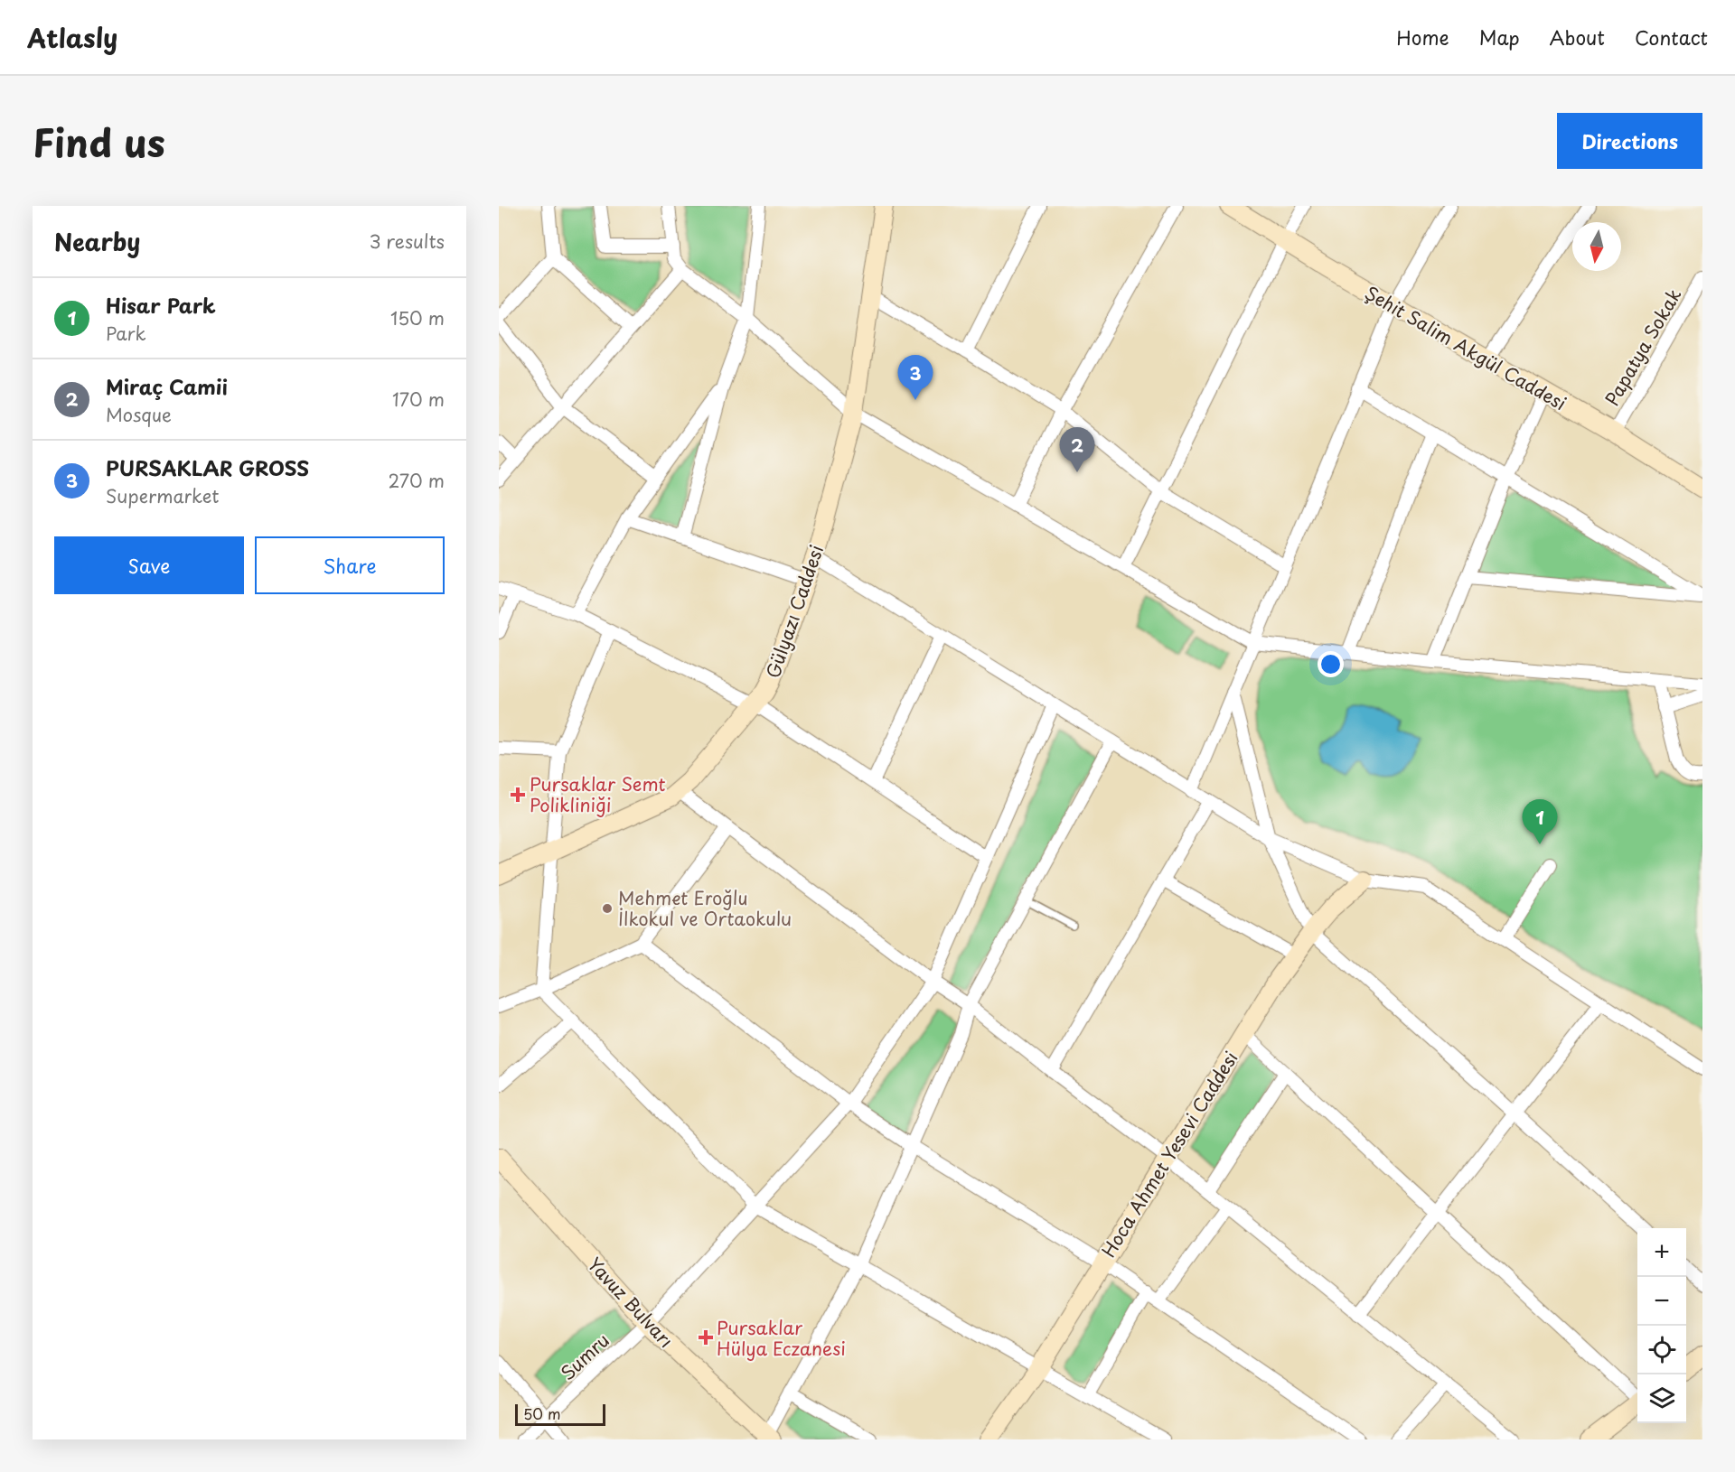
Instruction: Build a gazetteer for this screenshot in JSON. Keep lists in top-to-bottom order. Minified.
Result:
{"streets":{"street":["Papatya Sokak","Şehit Salim Akgül Caddesi","Gülyazı Caddesi","Hoca Ahmet Yesevi Caddesi","Yavuz Bulvarı","Sumru"]},"crossings":[["Papatya Sokak","Şehit Salim Akgül Caddesi"],["Yavuz Bulvarı","Sumru"]],"places":{"health":["Pursaklar Semt Polikliniği","Pursaklar Hülya Eczanesi"],"other":["Mehmet Eroğlu İlkokul ve Ortaokulu"]},"scale_bar":"50 m","north":"bottom","page":{"header":"Atlasly","nav":["Home","Map","About","Contact"],"title":"Find us","buttons":["Directions",["Save","Share"]],"heading":["Nearby","3 results"],"list":[{"mark":"1","name":"Hisar Park","note":"Park","value":"150 m"},{"mark":"2","name":"Miraç Camii","note":"Mosque","value":"170 m"},{"mark":"3","name":"PURSAKLAR GROSS","note":"Supermarket","value":"270 m"}],"pins":["3","2","1"],"map_buttons":["+","−"],"scale":"50 m"}}
